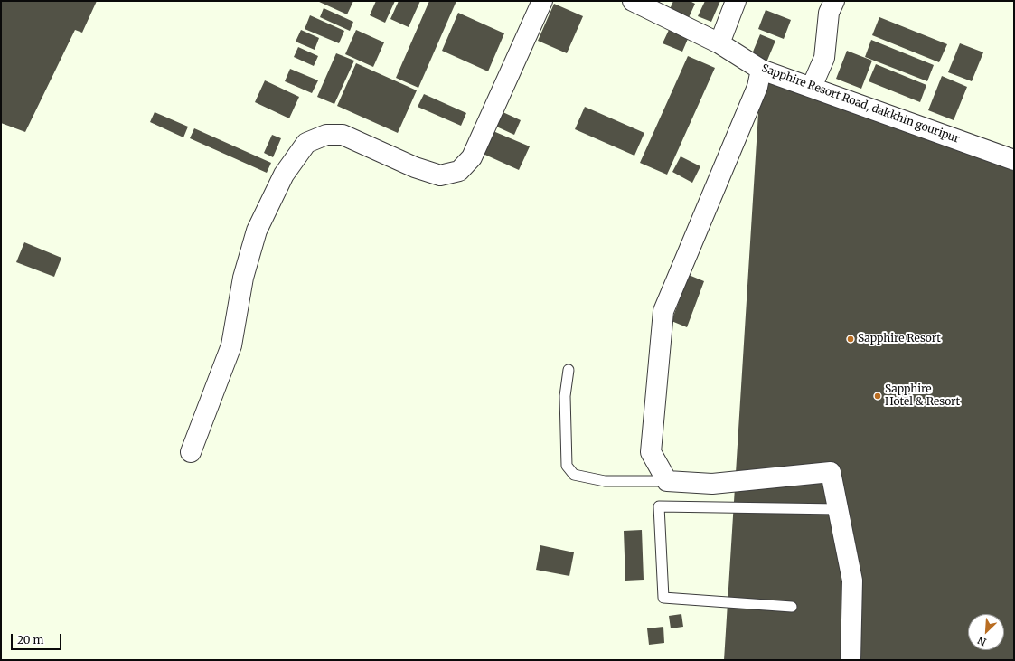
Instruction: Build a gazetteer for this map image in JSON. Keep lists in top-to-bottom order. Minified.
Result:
{"streets":{"street":["Sapphire Resort Road, dakkhin gouripur"]},"places":["Sapphire Resort","Sapphire Hotel & Resort"],"scale_bar":"20 m","north":"bottom left"}
